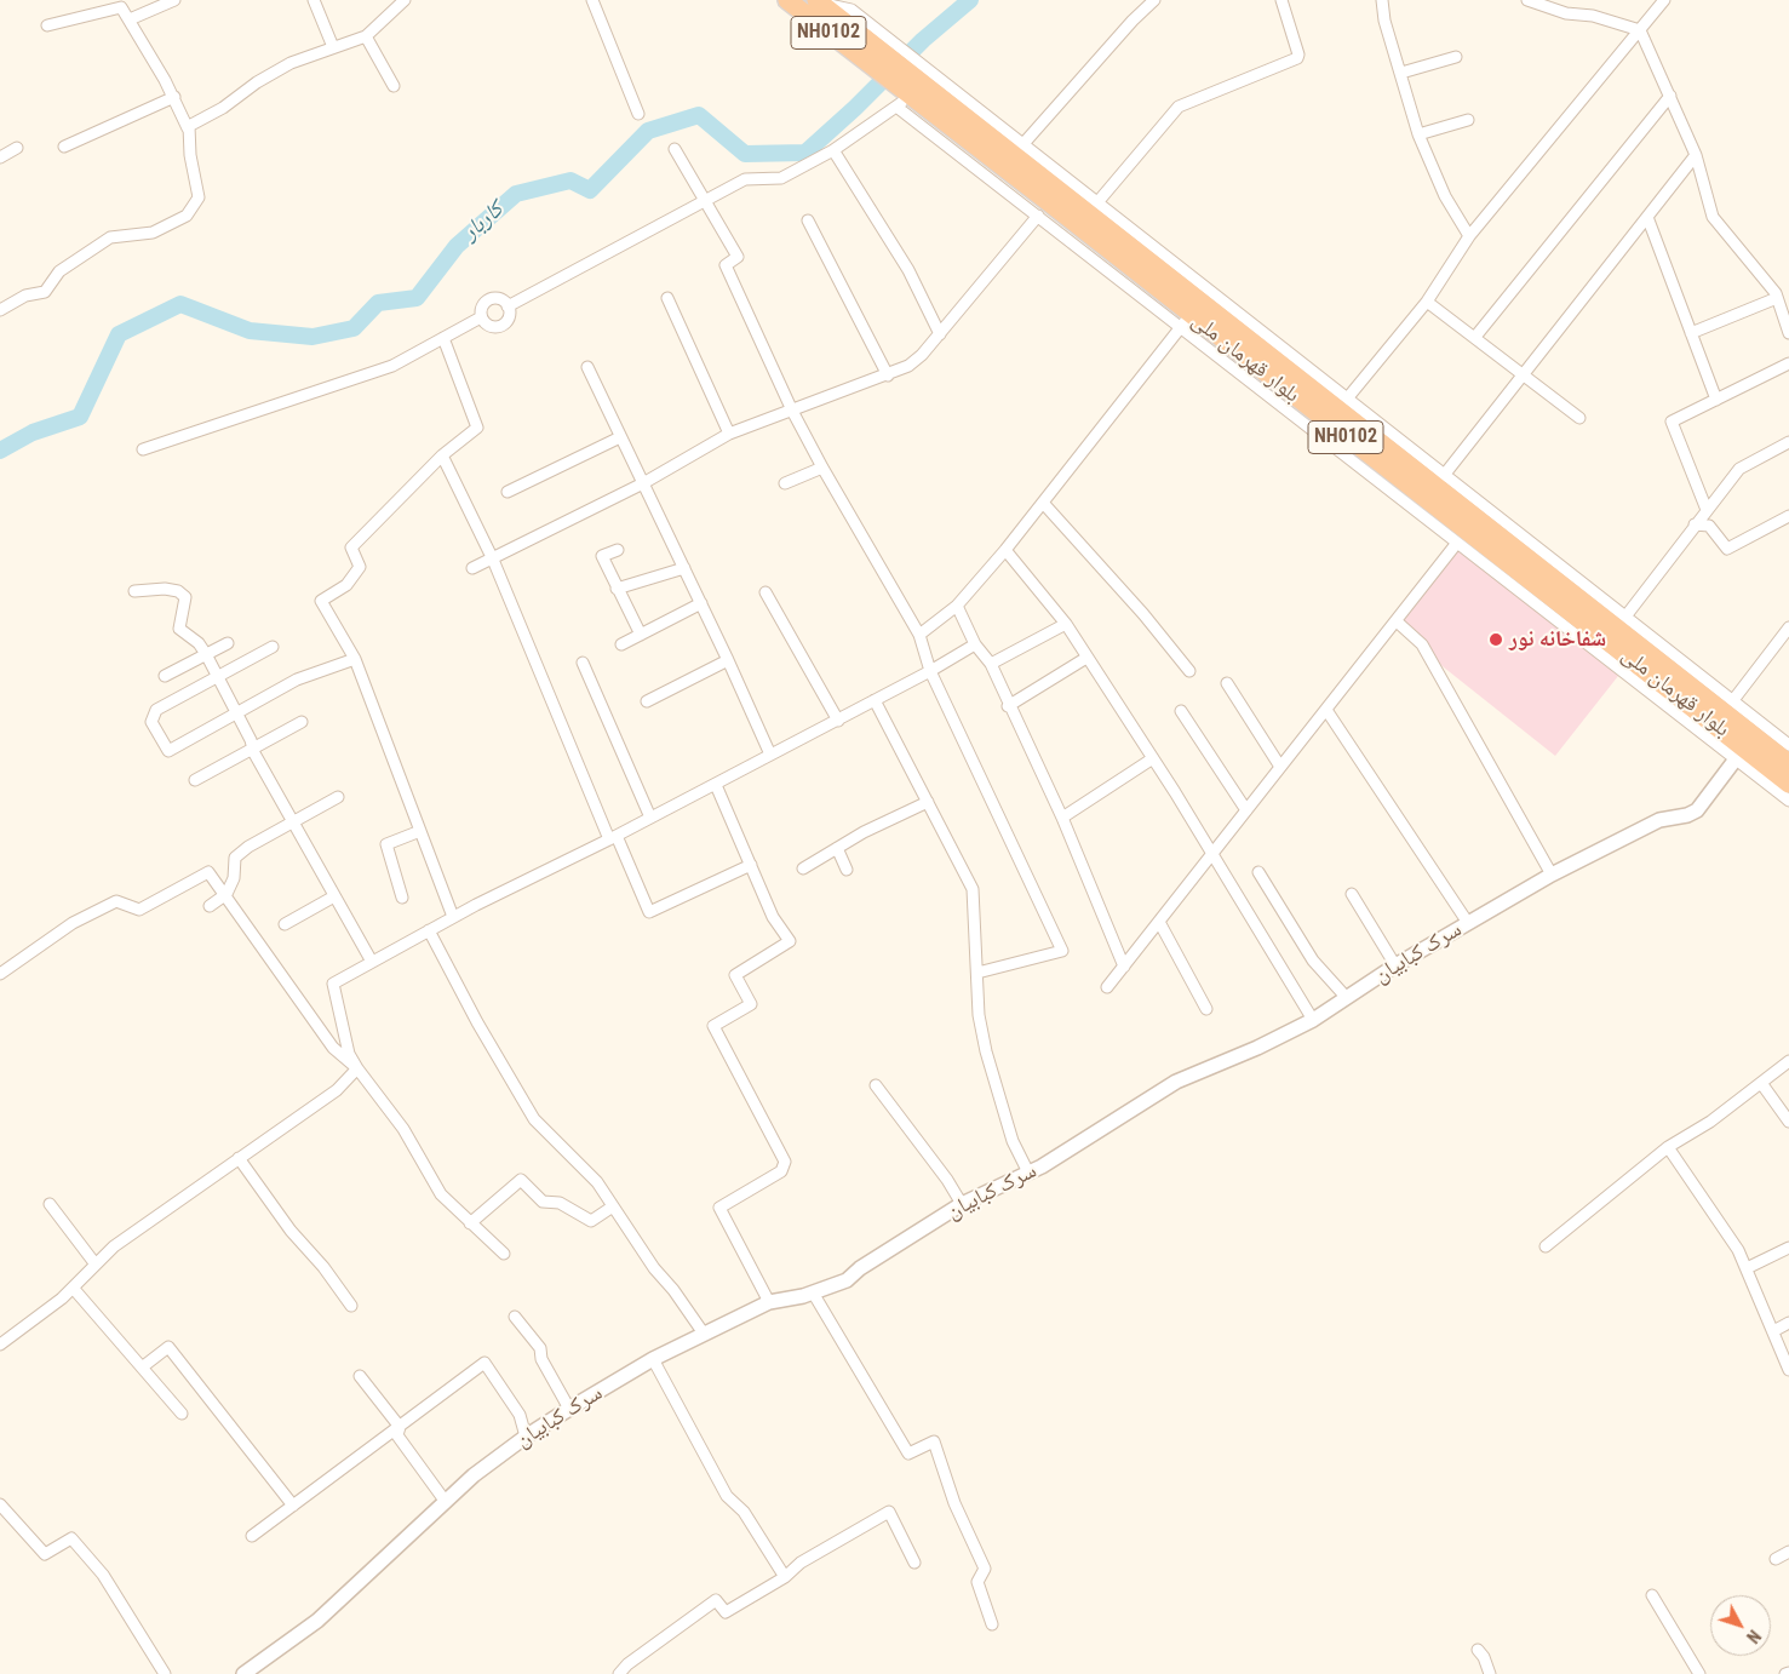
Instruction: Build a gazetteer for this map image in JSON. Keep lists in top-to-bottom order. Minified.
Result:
{"streets":{"highway":["NH0102","بلوار قهرمان ملی"],"street":["سرک کبابیان"]},"crossings":[["بلوار قهرمان ملی","سرک کبابیان"]],"water":["کاربار"],"places":["شفاخانه نور"],"north":"bottom right"}
